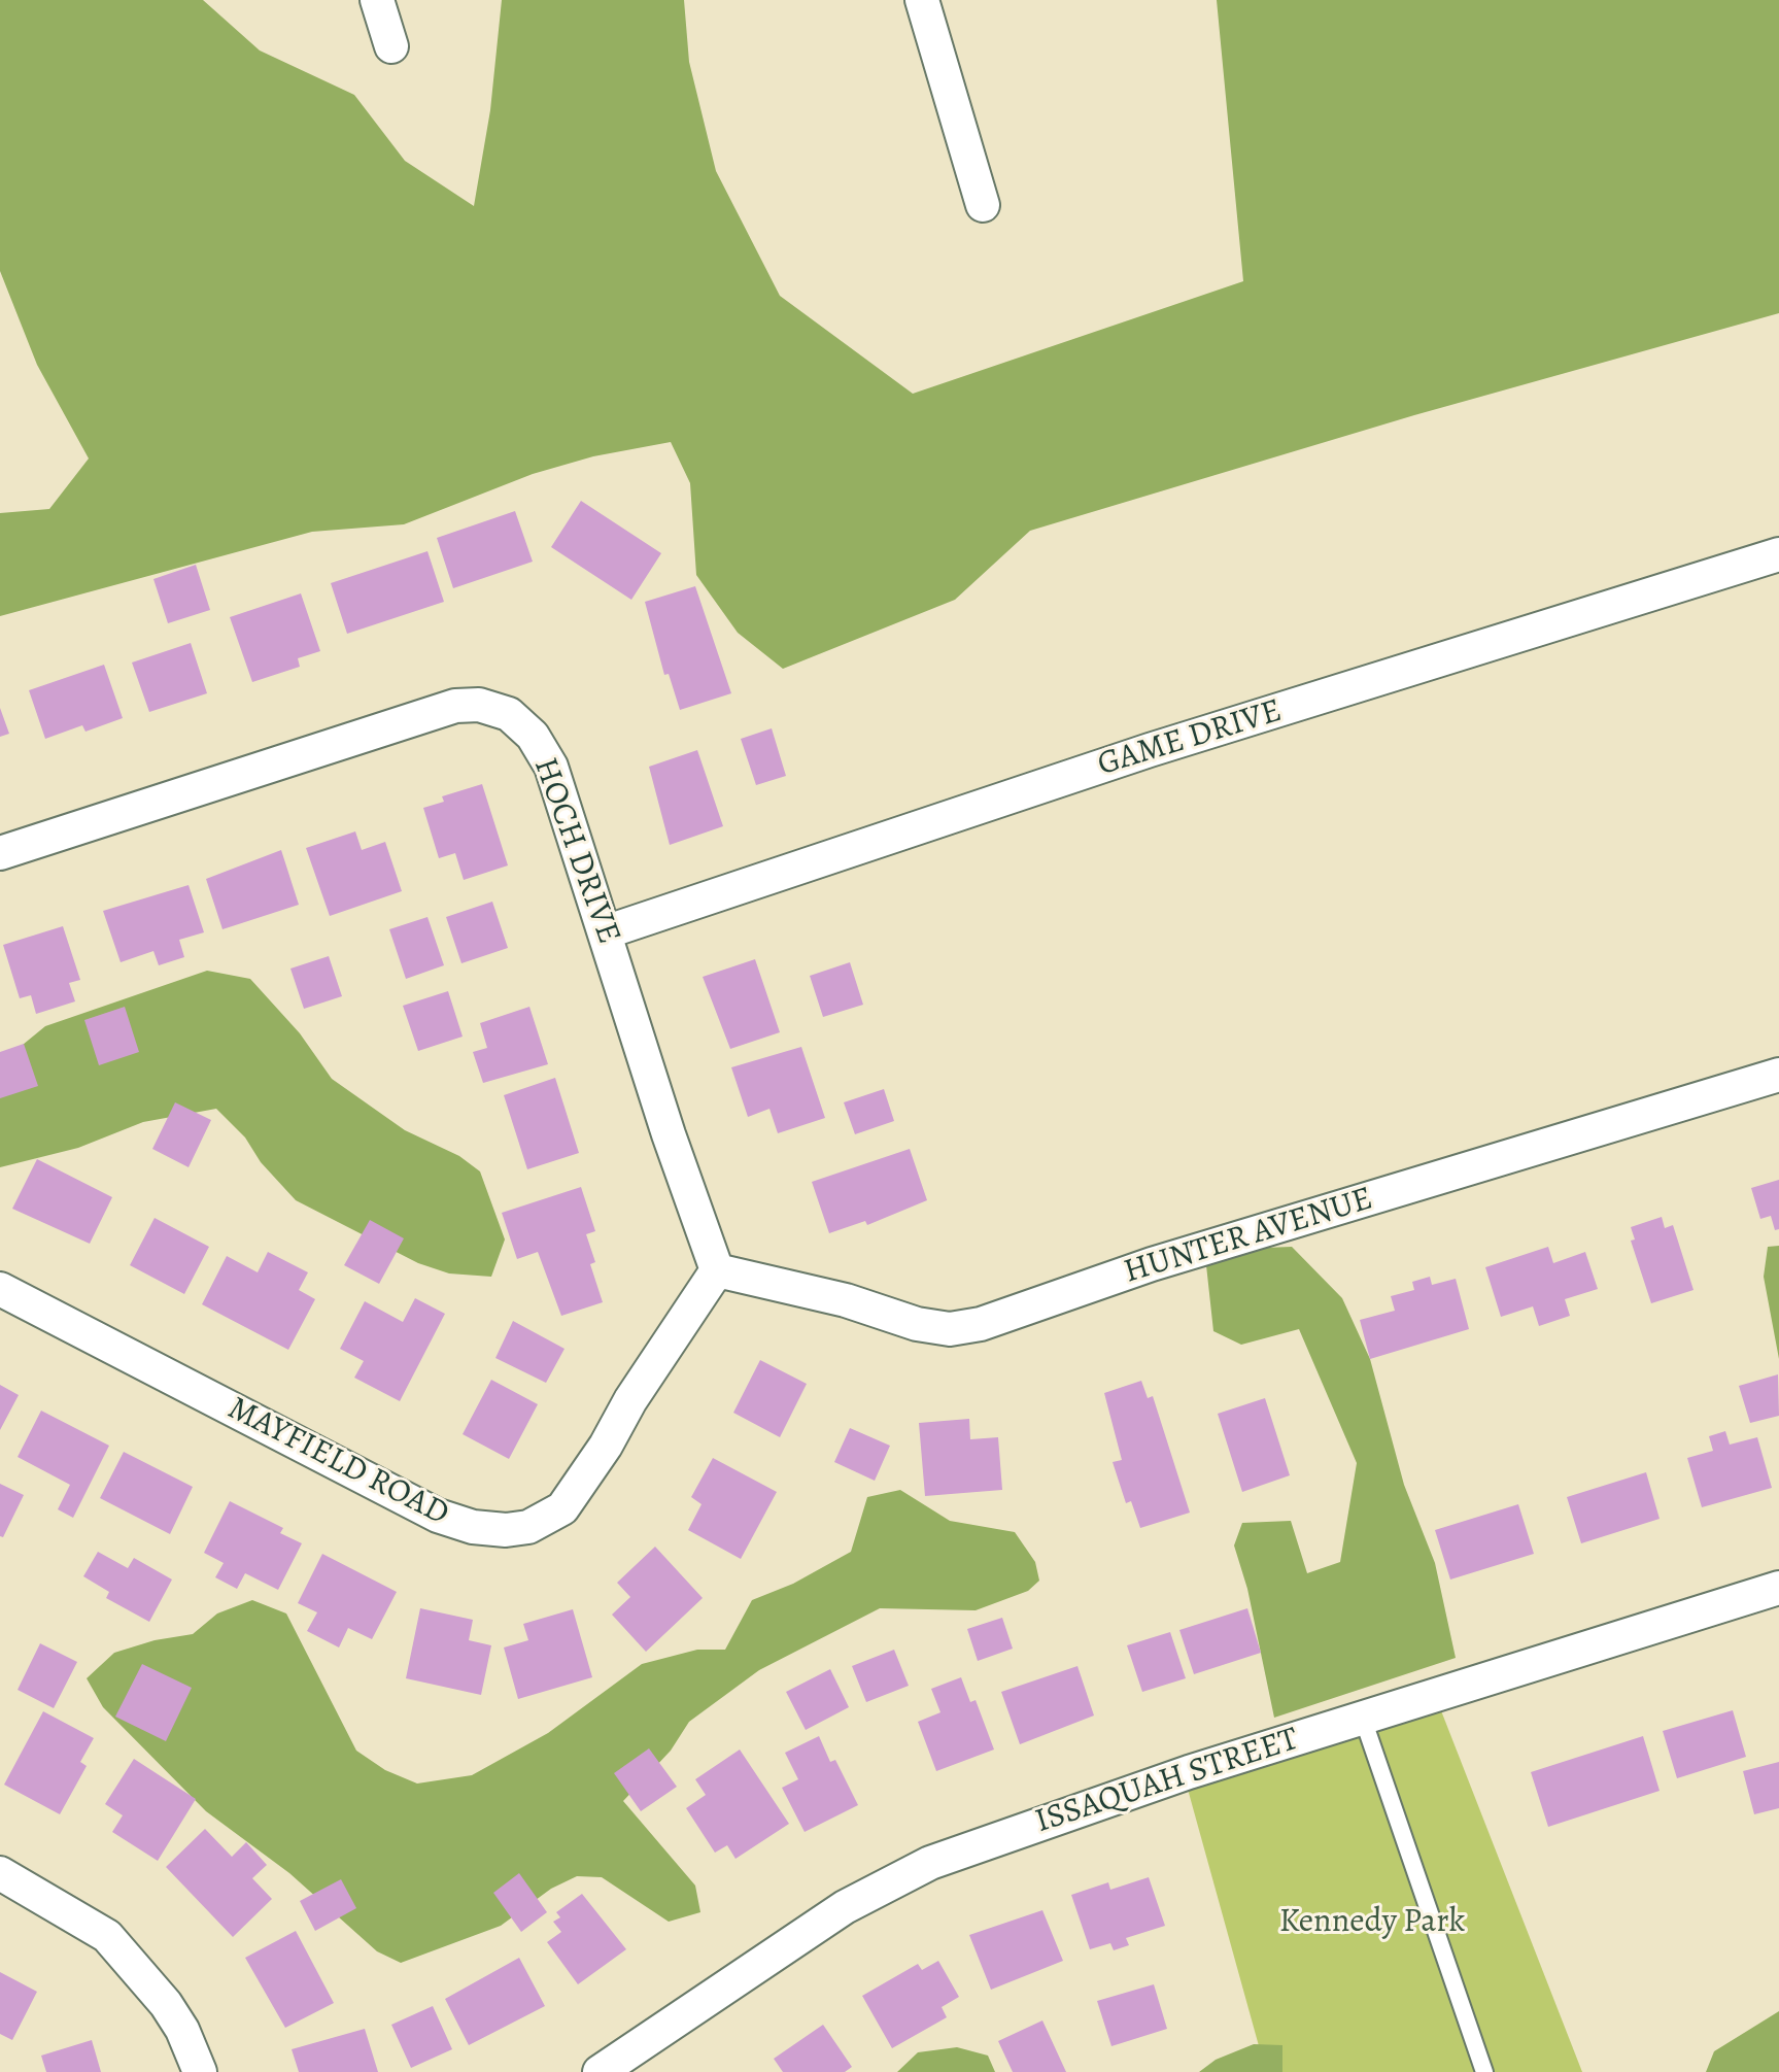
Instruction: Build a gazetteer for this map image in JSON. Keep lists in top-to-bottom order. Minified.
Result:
{"streets":{"street":["GAME DRIVE","HOCH DRIVE","HUNTER AVENUE","MAYFIELD ROAD","ISSAQUAH STREET"]},"crossings":[["GAME DRIVE","HOCH DRIVE"],["HOCH DRIVE","HUNTER AVENUE"],["HOCH DRIVE","MAYFIELD ROAD"],["HUNTER AVENUE","MAYFIELD ROAD"]],"parks":["Kennedy Park"]}
